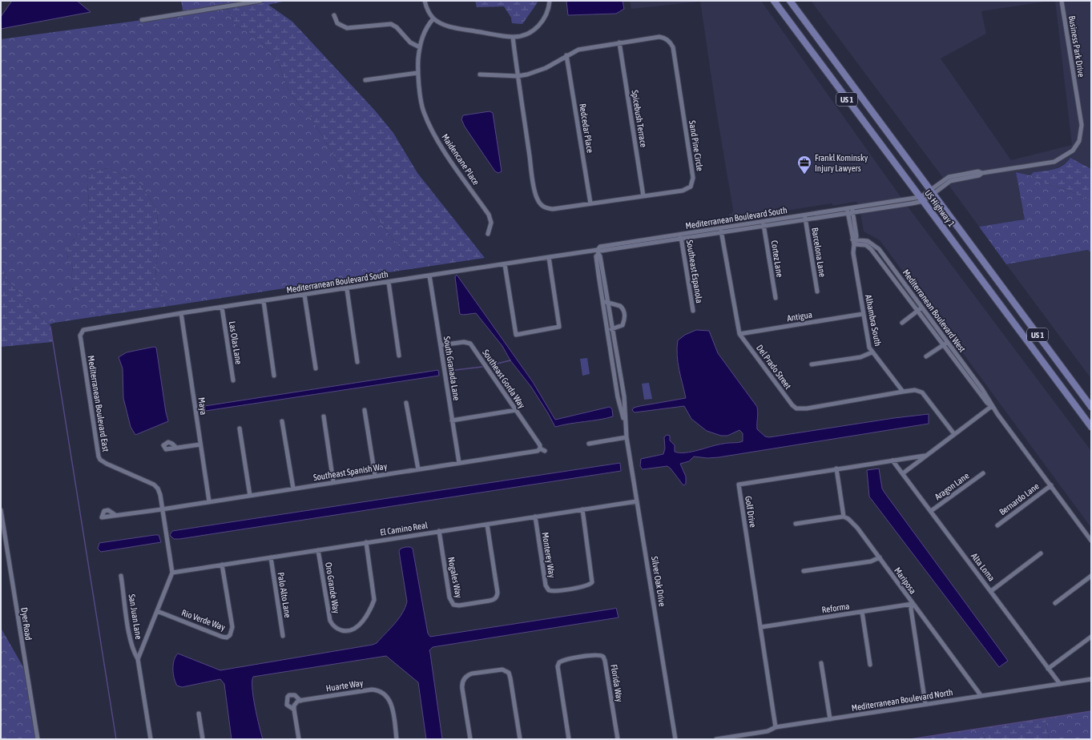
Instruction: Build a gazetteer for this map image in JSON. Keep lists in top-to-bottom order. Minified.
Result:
{"streets":{"main road":["US 1","US Highway 1"],"street":["Business Park Drive","Spicebush Terrace","Redcedar Place","Sand Pine Circle","Maidencane Place","Mediterranean Boulevard South","Barcelona Lane","Cortez Lane","Southeast Espanola","Mediterranean Boulevard West","Antigua","Alhambra South","Las Olas Lane","Del Prado Street","South Granada Lane","Southeast Gorda Way","Mediterranean Boulevard East","Maya","Southeast Spanish Way","Aragon Lane","Bernardo Lane","Golf Drive","El Camino Real","Monterey Way","Alta Loma","Nogales Way","Mariposa","Silver Oak Drive","Oro Grande Way","Palo Alto Lane","Reforma","San Juan Lane","Rio Verde Way","Dyer Road","Florida Way","Huarte Way","Mediterranean Boulevard North"]},"crossings":[["Business Park Drive","US Highway 1"],["Business Park Drive","Mediterranean Boulevard South"],["Spicebush Terrace","Sand Pine Circle"],["Redcedar Place","Sand Pine Circle"],["US Highway 1","Mediterranean Boulevard South"],["Mediterranean Boulevard South","Barcelona Lane"],["Mediterranean Boulevard South","Cortez Lane"],["Mediterranean Boulevard South","Southeast Espanola"],["Mediterranean Boulevard South","Alhambra South"],["Mediterranean Boulevard South","Las Olas Lane"],["Mediterranean Boulevard South","Del Prado Street"],["Mediterranean Boulevard South","South Granada Lane"],["Mediterranean Boulevard South","Mediterranean Boulevard East"],["Mediterranean Boulevard South","Maya"],["Mediterranean Boulevard South","Silver Oak Drive"],["Mediterranean Boulevard West","Alhambra South"],["Mediterranean Boulevard West","Bernardo Lane"],["Mediterranean Boulevard West","Golf Drive"],["Antigua","Alhambra South"],["Antigua","Del Prado Street"],["Alhambra South","Del Prado Street"],["South Granada Lane","Southeast Gorda Way"],["South Granada Lane","Southeast Spanish Way"],["Southeast Gorda Way","Southeast Spanish Way"],["Mediterranean Boulevard East","Southeast Spanish Way"],["Mediterranean Boulevard East","El Camino Real"],["Maya","Southeast Spanish Way"],["Aragon Lane","Alta Loma"],["Golf Drive","Alta Loma"],["Golf Drive","Reforma"],["Golf Drive","Mediterranean Boulevard North"],["El Camino Real","Monterey Way"],["El Camino Real","Nogales Way"],["El Camino Real","Silver Oak Drive"],["El Camino Real","Oro Grande Way"],["El Camino Real","Palo Alto Lane"],["El Camino Real","Rio Verde Way"],["Alta Loma","Mediterranean Boulevard North"],["Mariposa","Reforma"],["Mariposa","Mediterranean Boulevard North"]],"places":{"office":["Frankl Kominsky Injury Lawyers"]}}
